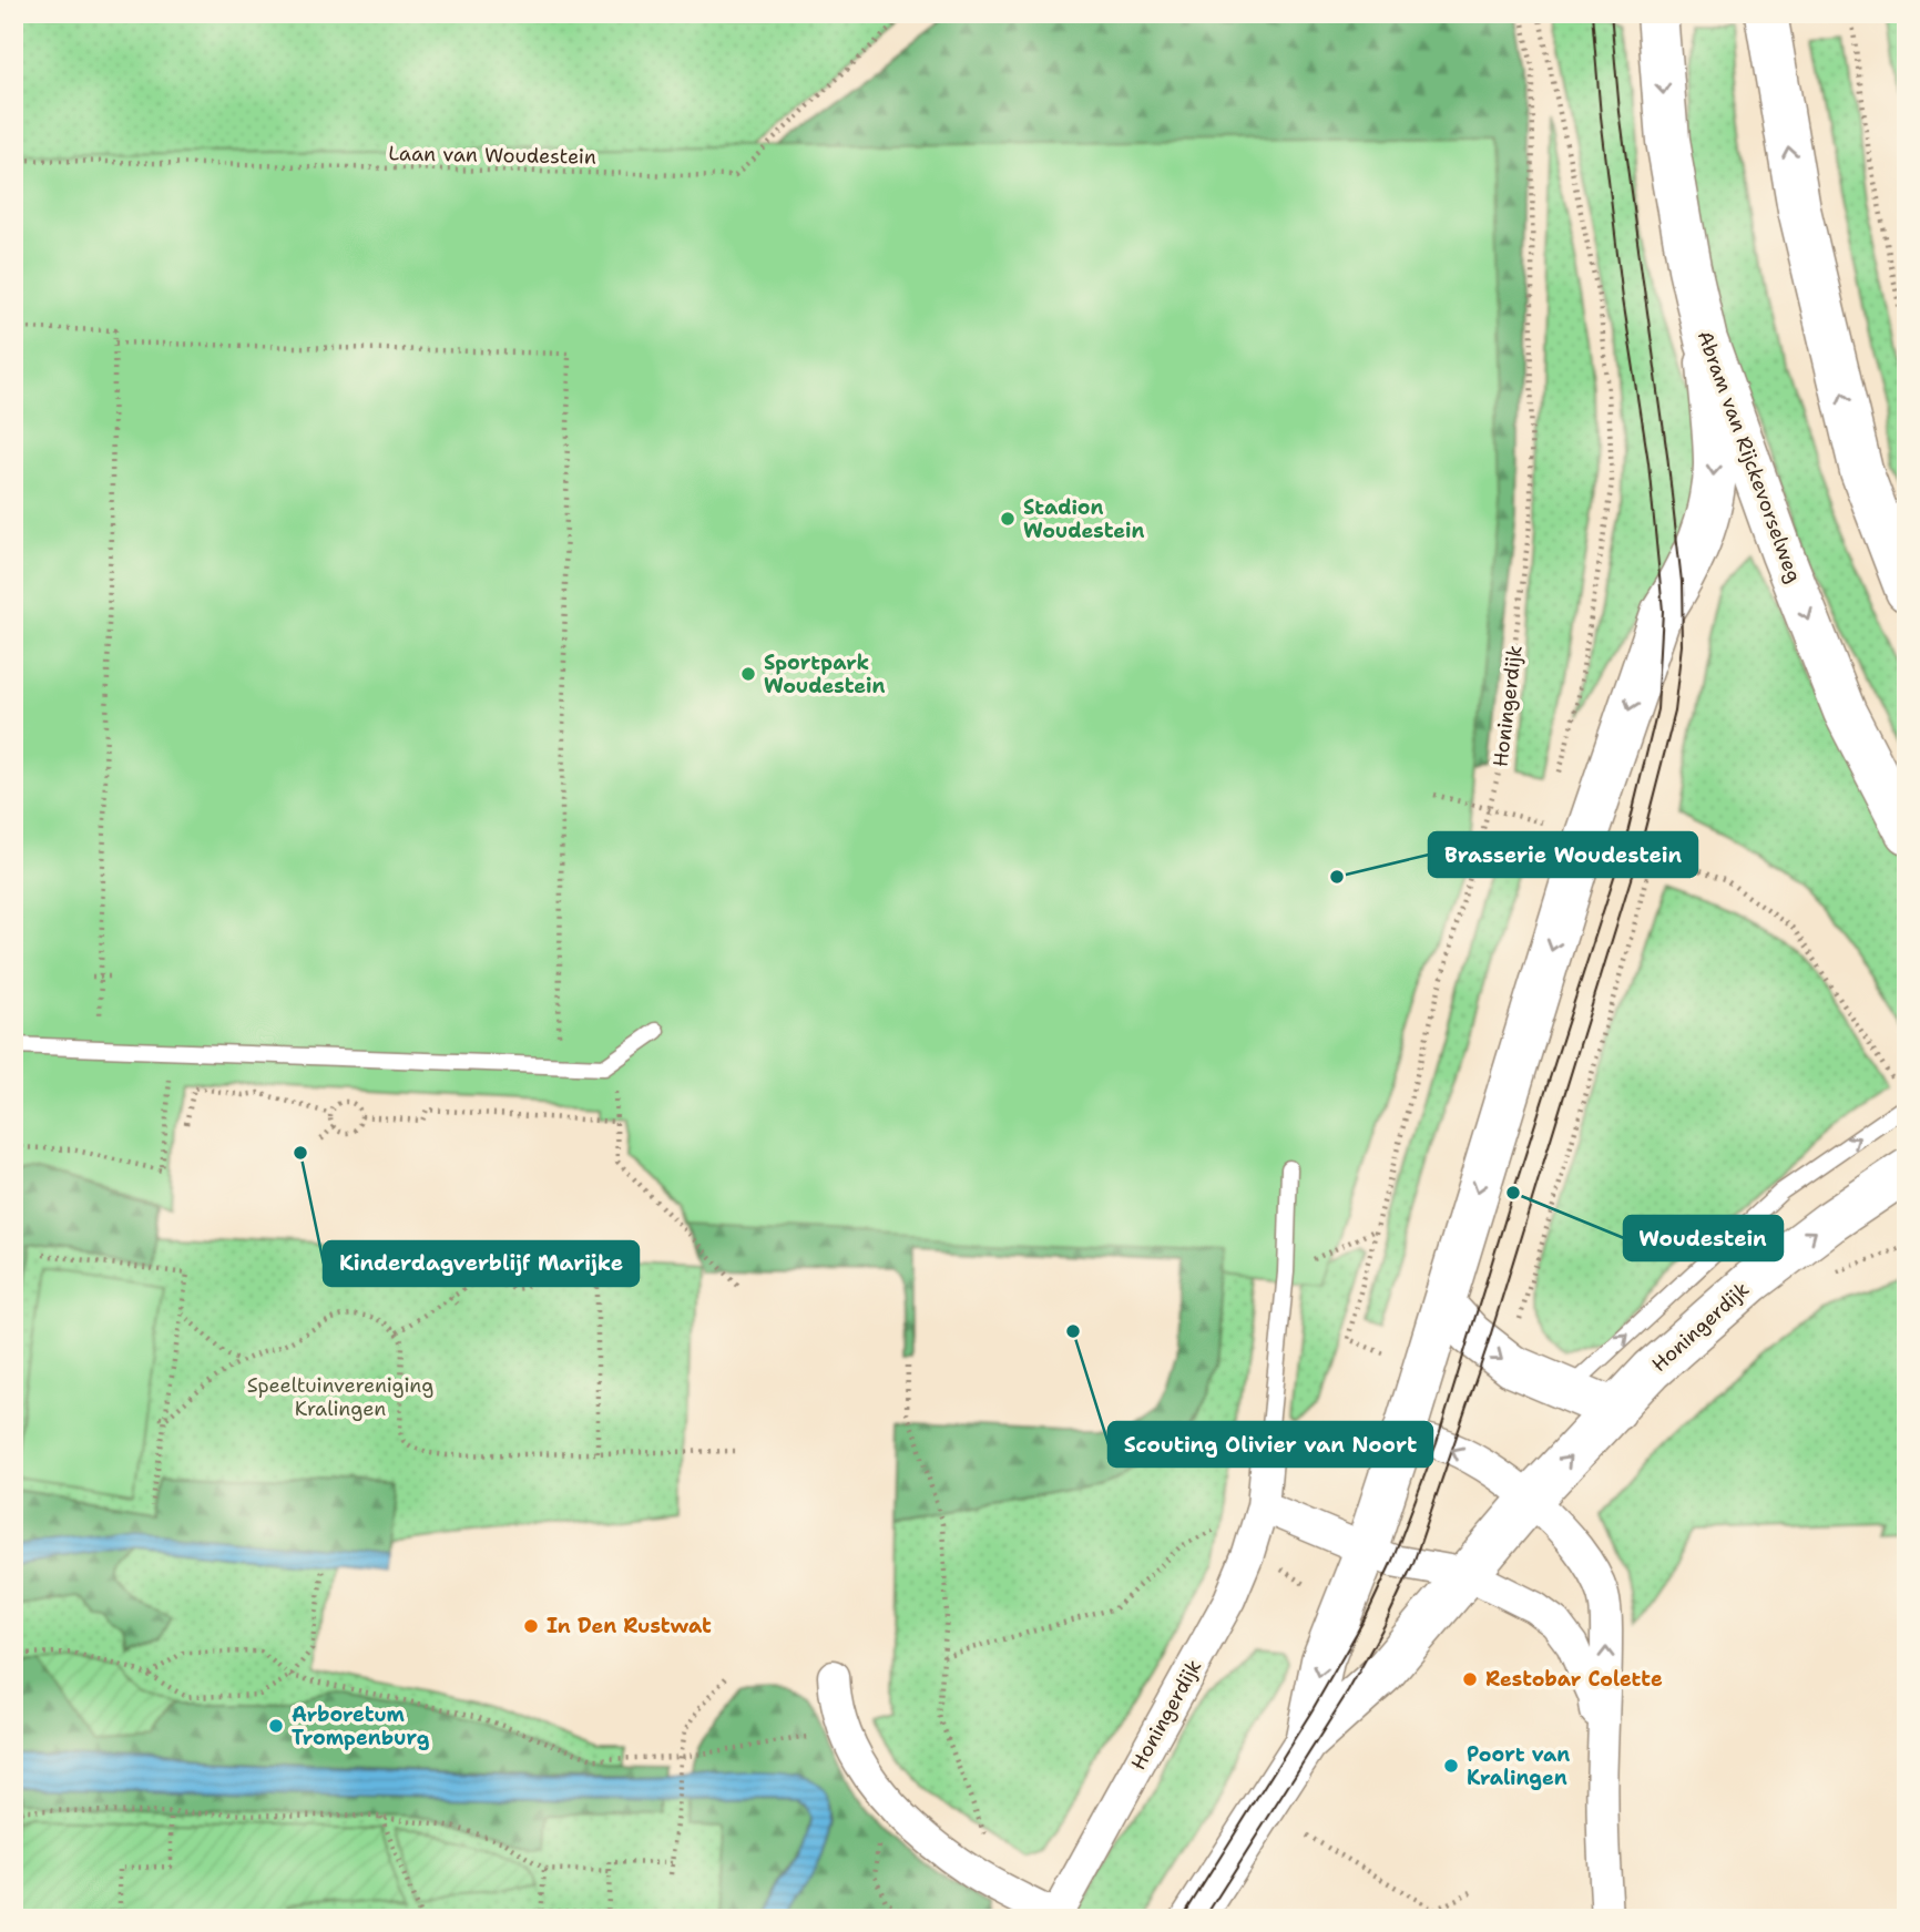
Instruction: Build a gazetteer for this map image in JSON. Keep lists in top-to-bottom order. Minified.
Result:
{"streets":{"street":["Abram van Rijckevorselweg","Honingerdijk"],"path":["Laan van Woudestein"]},"crossings":[["Abram van Rijckevorselweg","Honingerdijk"]],"parks":["Speeltuinvereniging Kralingen"],"places":["Stadion Woudestein","Sportpark Woudestein","Brasserie Woudestein","Kinderdagverblijf Marijke","Woudestein","Scouting Olivier van Noort","In Den Rustwat","Restobar Colette","Arboretum Trompenburg","Poort van Kralingen"]}
